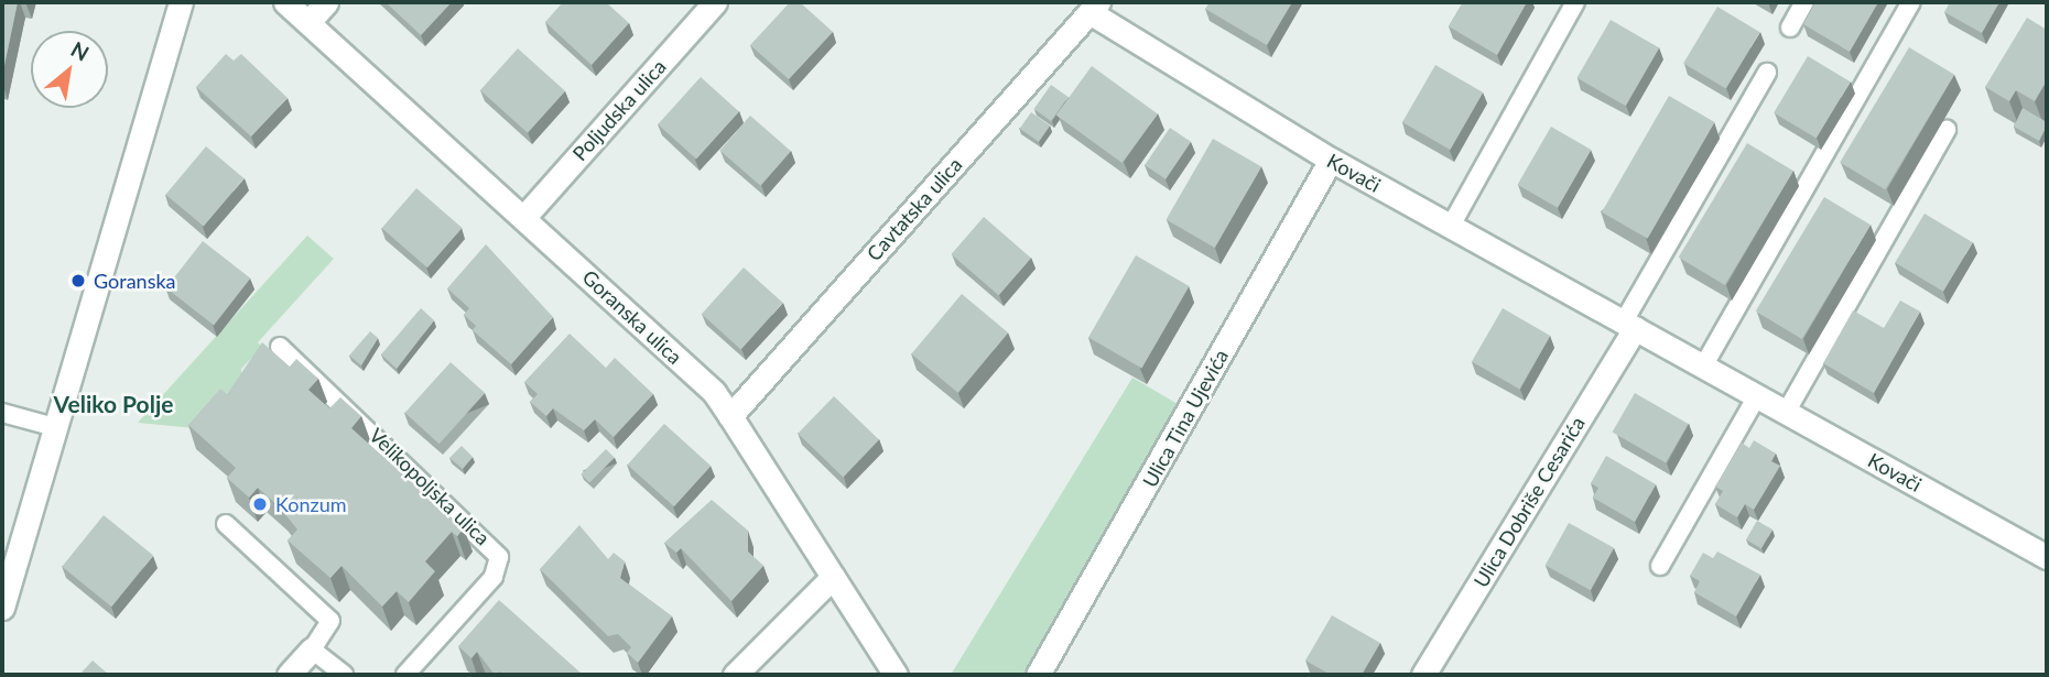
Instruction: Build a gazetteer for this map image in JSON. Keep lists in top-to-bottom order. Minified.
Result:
{"streets":{"street":["Poljudska ulica","Kovači","Cavtatska ulica","Goranska ulica","Ulica Tina Ujevića","Ulica Dobriše Cesarića"],"lane":["Velikopoljska ulica"]},"crossings":[["Poljudska ulica","Goranska ulica"],["Kovači","Cavtatska ulica"],["Kovači","Ulica Tina Ujevića"],["Kovači","Ulica Dobriše Cesarića"],["Cavtatska ulica","Goranska ulica"]],"districts":["Veliko Polje"],"places":["Goranska","Konzum"],"north":"top right"}
